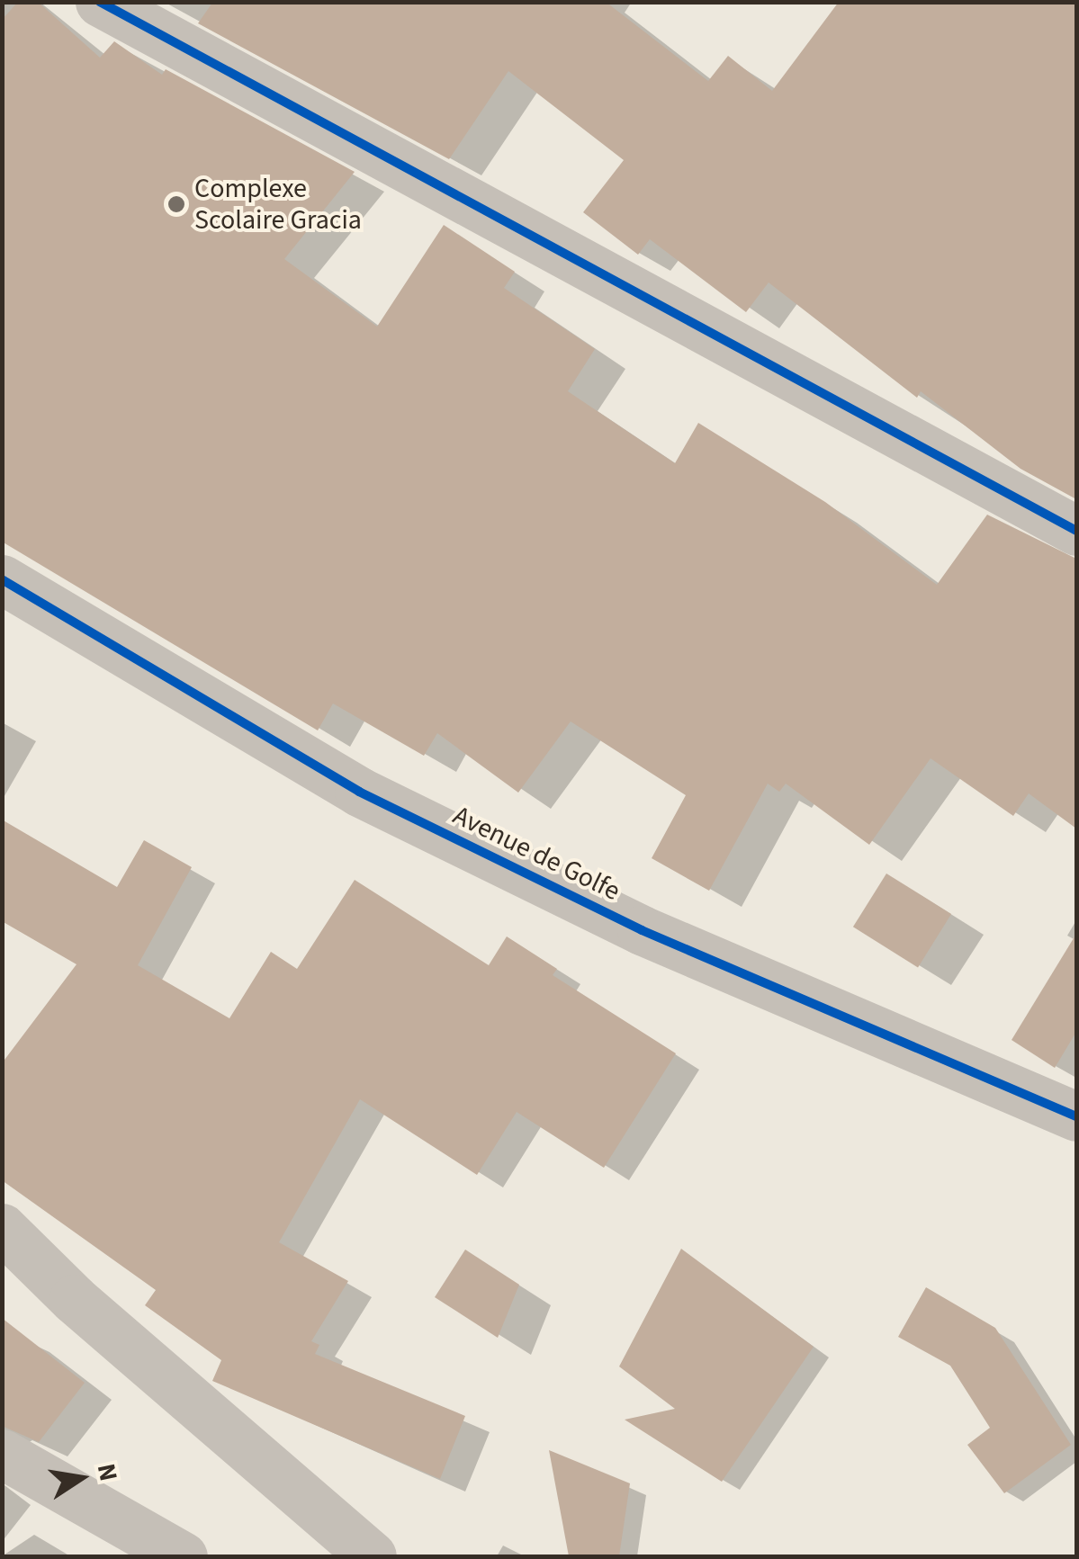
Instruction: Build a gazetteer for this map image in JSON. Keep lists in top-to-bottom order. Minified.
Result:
{"streets":{"street":["Avenue de Golfe"]},"places":["Complexe Scolaire Gracia"],"north":"right"}
